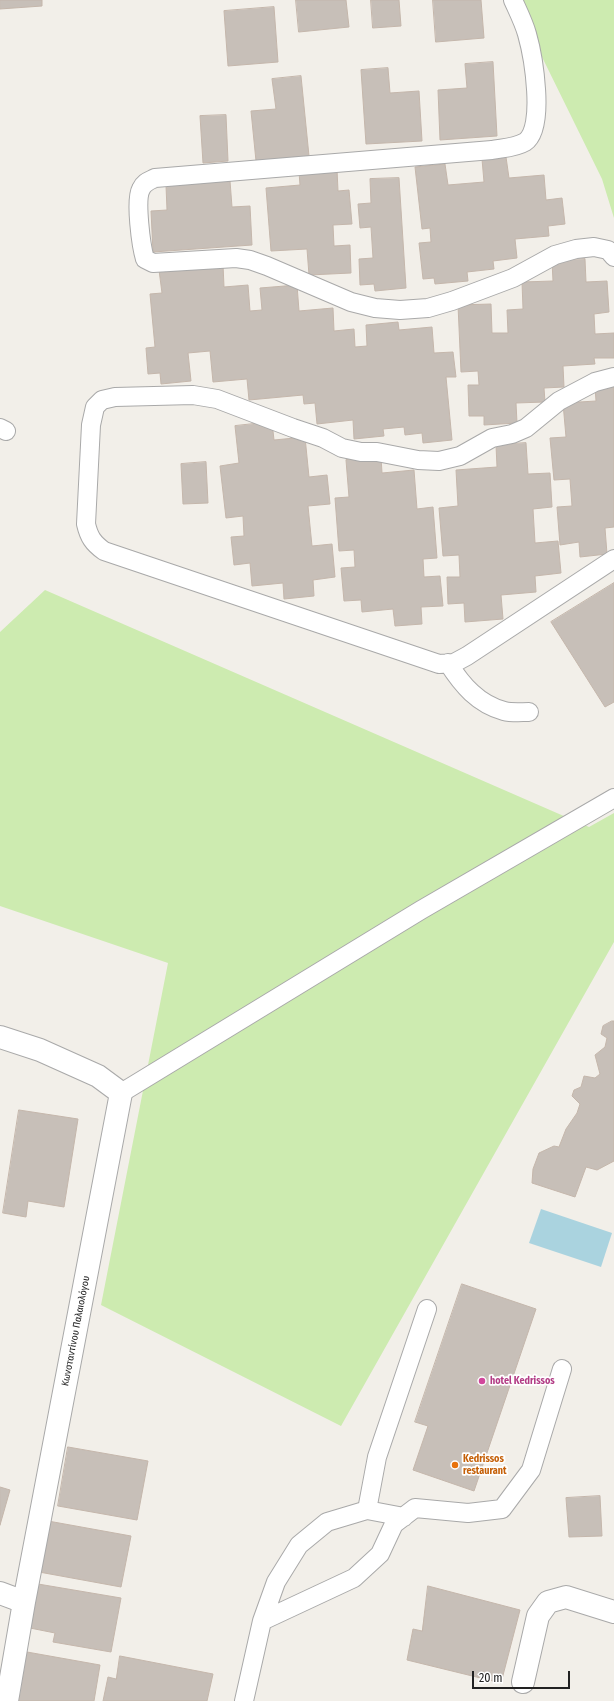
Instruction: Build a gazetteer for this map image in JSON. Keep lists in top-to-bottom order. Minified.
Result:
{"streets":{"street":["Κωνσταντίνου Παλαιολόγου"]},"places":["hotel Kedrissos","Kedrissos restaurant"],"scale_bar":"20 m"}
